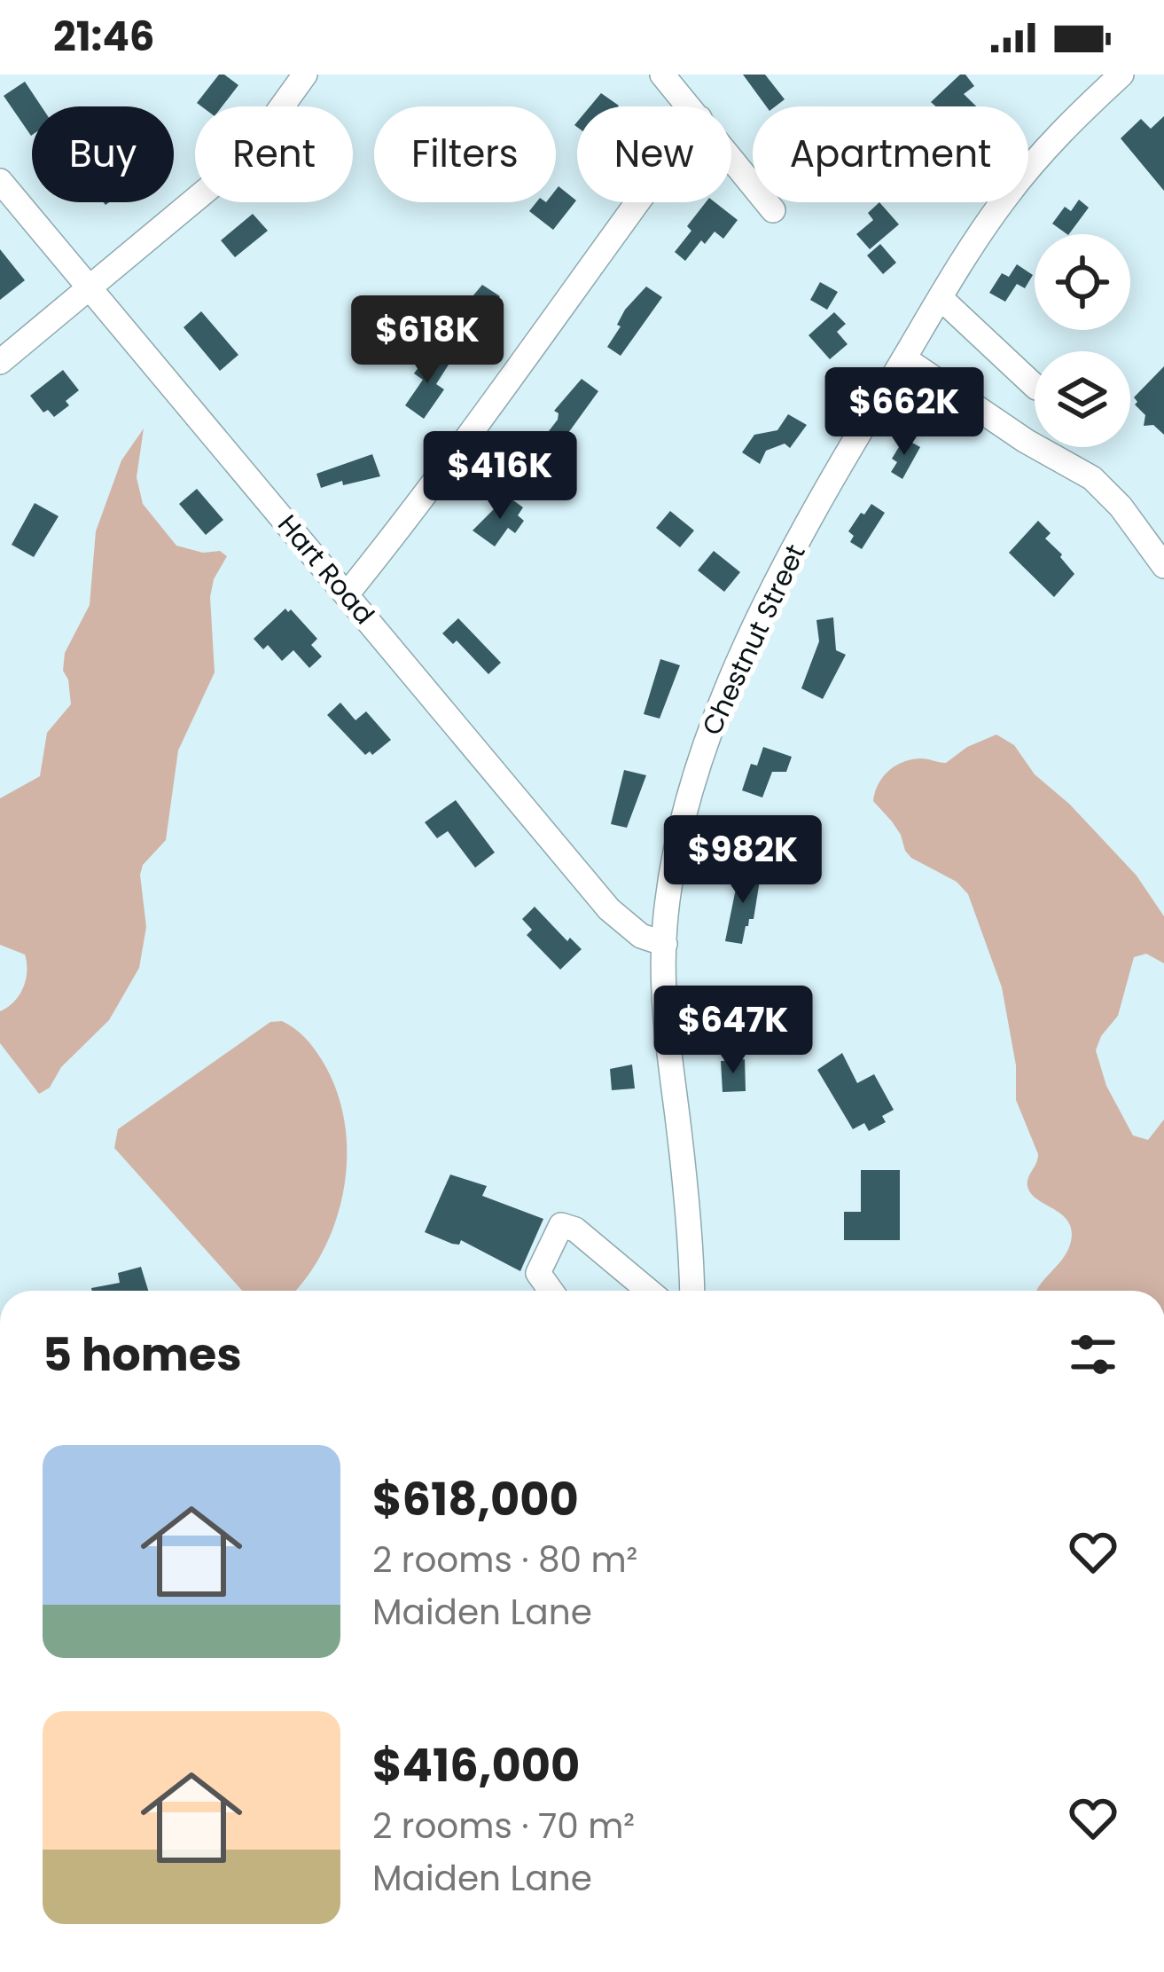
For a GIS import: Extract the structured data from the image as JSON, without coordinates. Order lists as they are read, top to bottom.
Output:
{
  "streets": {
    "street": ["Hart Road", "Chestnut Street"]
  },
  "crossings": [
    ["Hart Road", "Chestnut Street"]
  ],
  "page": {
    "status": "21:46",
    "chip": [
      "Buy",
      "Rent",
      "Filters",
      "New",
      "Apartment"
    ],
    "price": [
      "$618K",
      "$662K",
      "$416K",
      "$982K",
      "$647K"
    ],
    "heading": "5 homes",
    "list": [
      {
        "name": "$618,000",
        "note": "2 rooms · 80 m² · Maiden Lane"
      },
      {
        "name": "$416,000",
        "note": "2 rooms · 70 m² · Maiden Lane"
      }
    ]
  }
}
